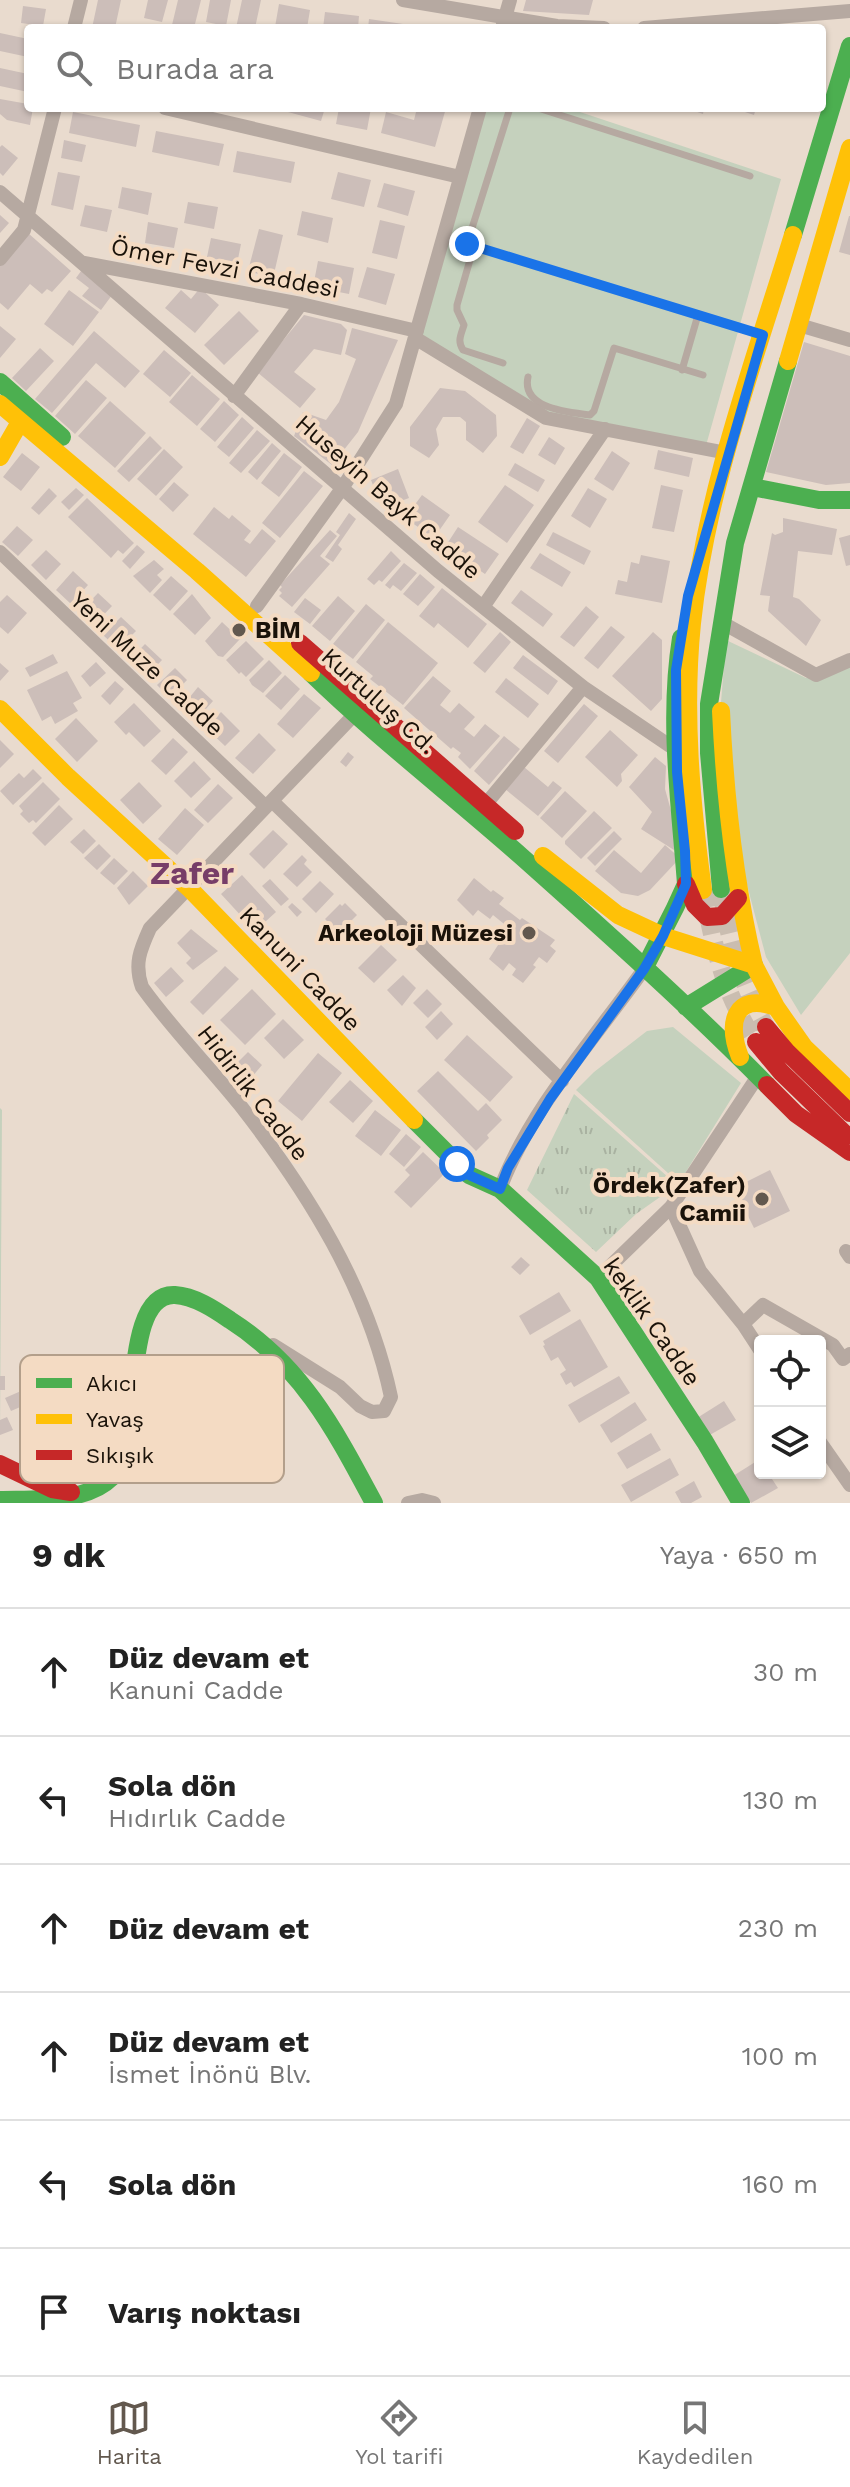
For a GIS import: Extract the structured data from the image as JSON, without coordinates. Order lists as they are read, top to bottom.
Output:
{
  "streets": {
    "main road": ["Kurtuluş Cd.", "Kanuni Cadde", "keklik Cadde"],
    "street": [
      "Ömer Fevzi Caddesi",
      "Huseyin Bayk Cadde",
      "Yeni Muze Cadde",
      "Hidirlik Cadde"
    ]
  },
  "crossings": [
    ["Ömer Fevzi Caddesi", "Huseyin Bayk Cadde"],
    ["Yeni Muze Cadde", "Hidirlik Cadde"],
    ["Kurtuluş Cd.", "Hidirlik Cadde"],
    ["Kanuni Cadde", "Hidirlik Cadde"],
    ["Kanuni Cadde", "keklik Cadde"]
  ],
  "districts": ["Zafer"],
  "places": ["BİM", "Arkeoloji Müzesi", "Ördek(Zafer) Camii"],
  "legend": ["Akıcı", "Yavaş", "Sıkışık"],
  "page": {
    "search": "Burada ara",
    "heading": ["9 dk", "Yaya · 650 m"],
    "list": [
      ["Düz devam et", "Kanuni Cadde", "30 m"],
      ["Sola dön", "Hıdırlık Cadde", "130 m"],
      ["Düz devam et", "230 m"],
      ["Düz devam et", "İsmet İnönü Blv.", "100 m"],
      ["Sola dön", "160 m"],
      "Varış noktası"
    ],
    "nav": ["Harita", "Yol tarifi", "Kaydedilen"]
  }
}
